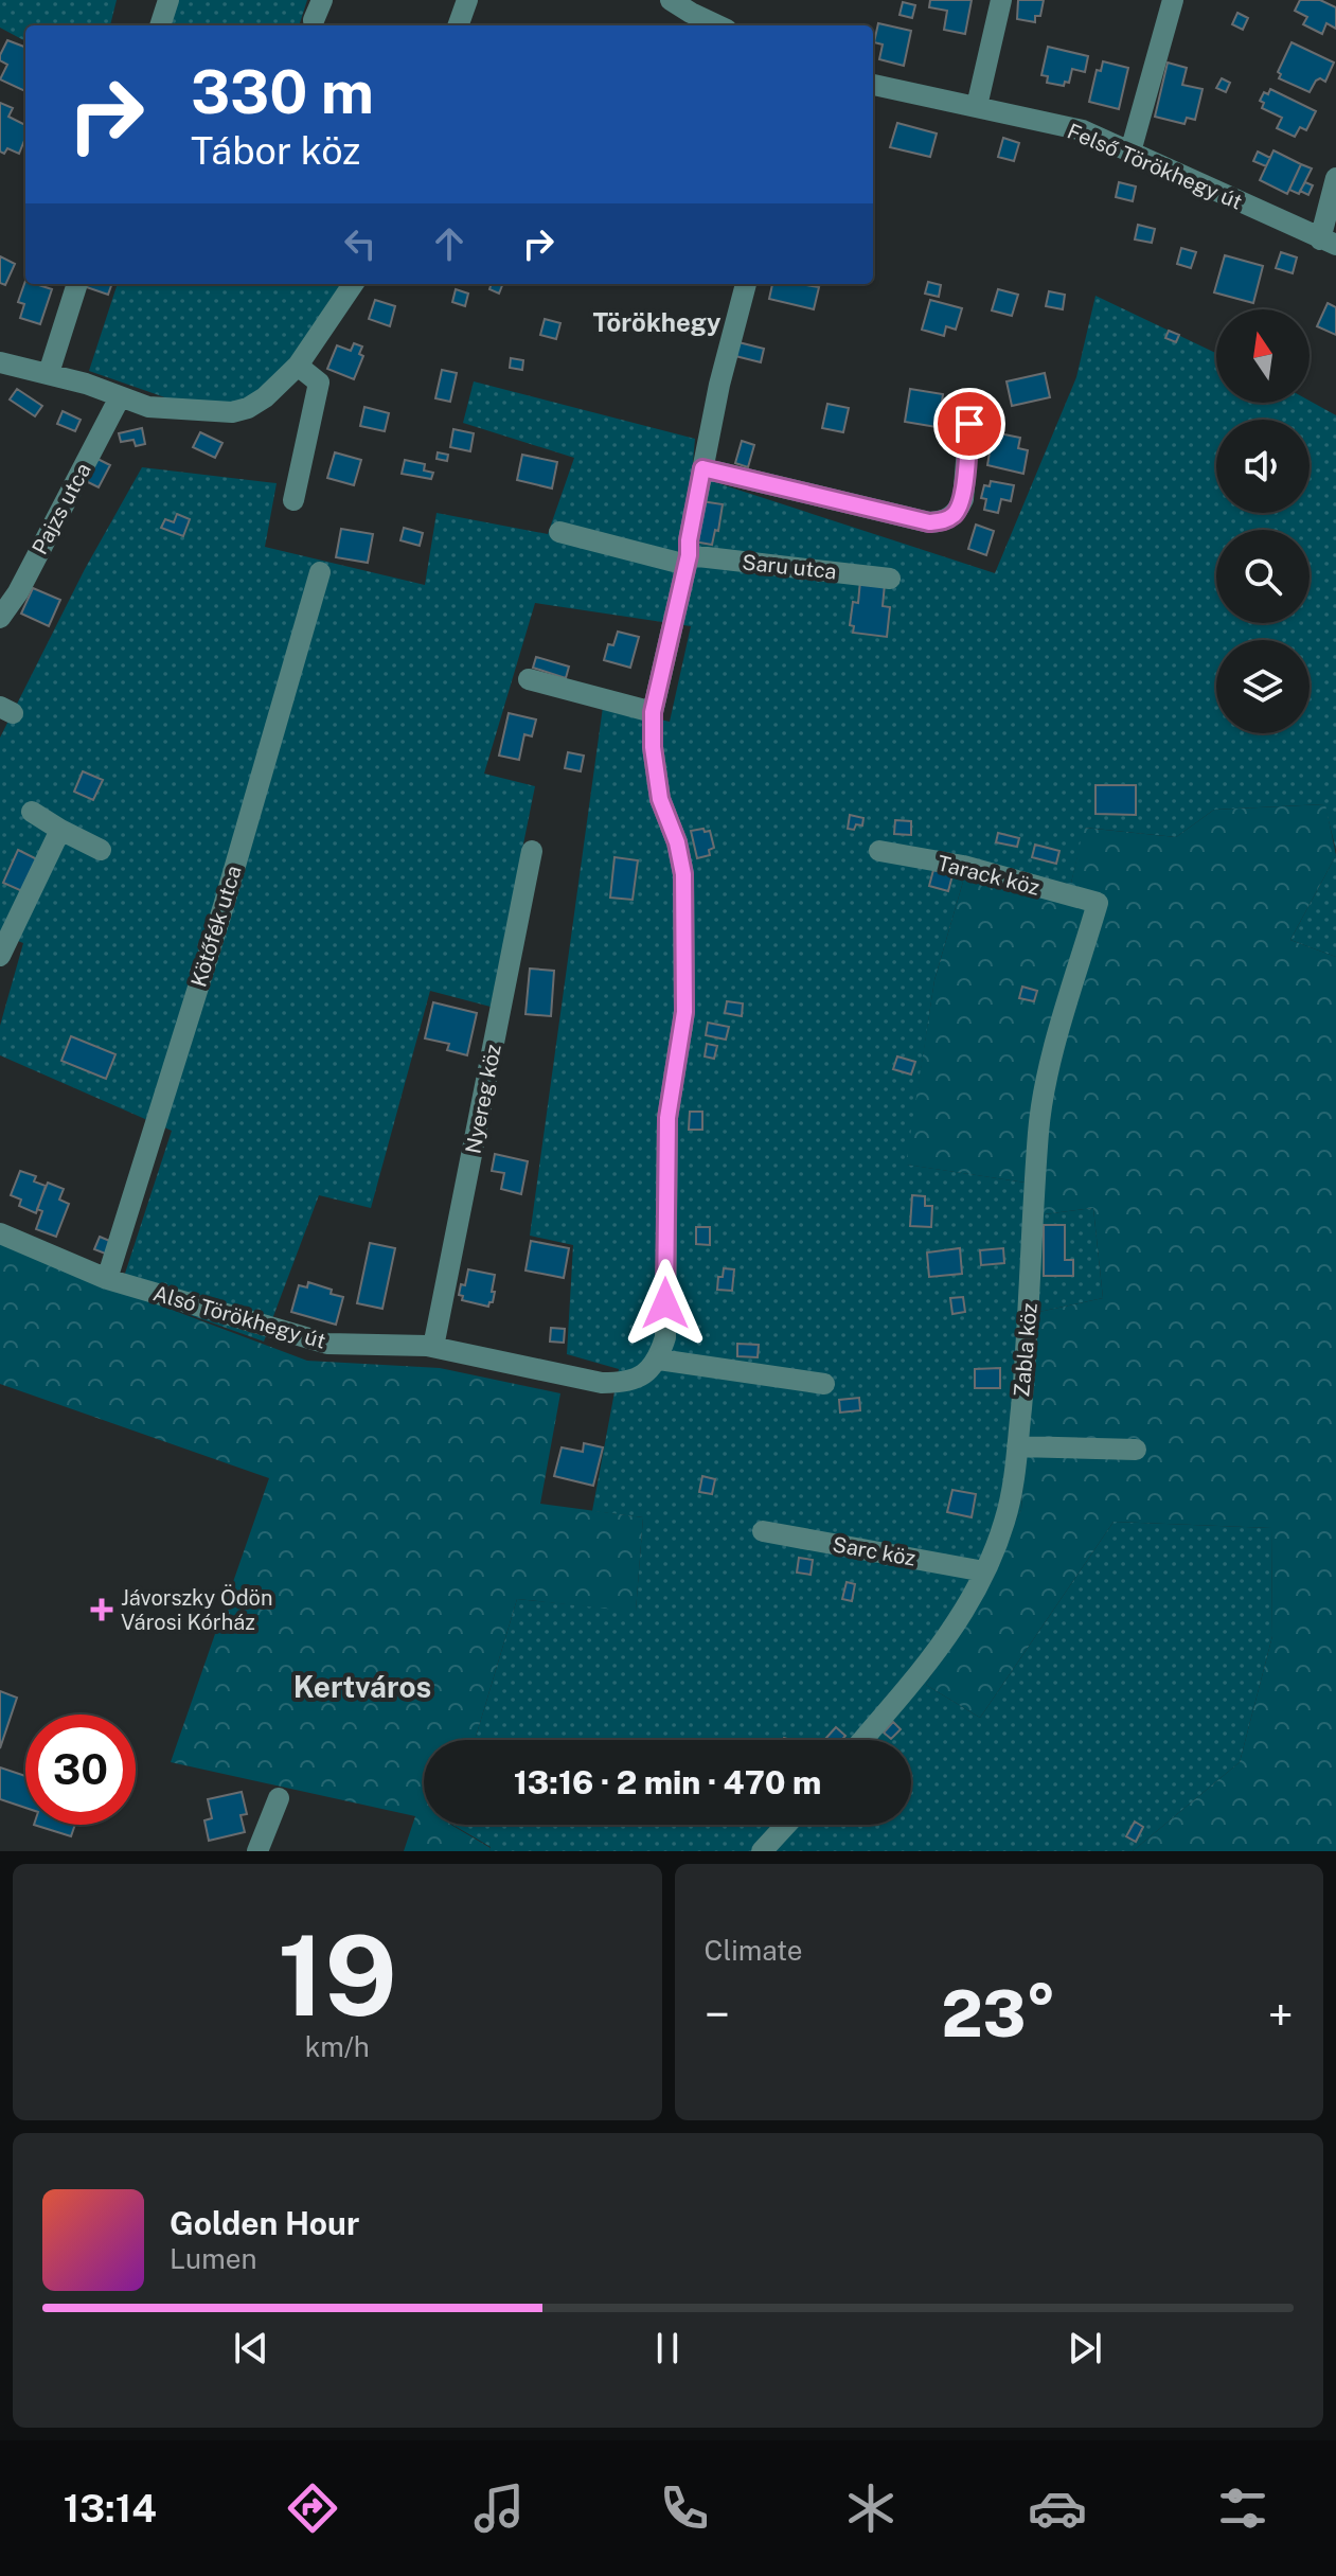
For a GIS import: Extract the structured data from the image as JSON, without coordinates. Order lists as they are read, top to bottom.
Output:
{
  "streets": {
    "street": [
      "Felső Törökhegy út",
      "Pajzs utca",
      "Saru utca",
      "Tarack köz",
      "Kötőfék utca",
      "Nyereg köz",
      "Alsó Törökhegy út",
      "Zabla köz",
      "Sarc köz"
    ]
  },
  "crossings": [
    ["Tarack köz", "Zabla köz"],
    ["Kötőfék utca", "Alsó Törökhegy út"],
    ["Nyereg köz", "Alsó Törökhegy út"],
    ["Zabla köz", "Sarc köz"]
  ],
  "districts": ["Törökhegy", "Kertváros"],
  "places": {
    "health": ["Jávorszky Ödön Városi Kórház"]
  },
  "north": "top",
  "page": {
    "turn": ["330 m", "Tábor köz"],
    "limit": "30",
    "trip": "13:16 · 2 min · 470 m",
    "tile": [
      ["19", "km/h"],
      "Climate"
    ],
    "heat": ["−", "23°", "+"],
    "song": ["Golden Hour", "Lumen"],
    "tabs": "13:14"
  }
}
